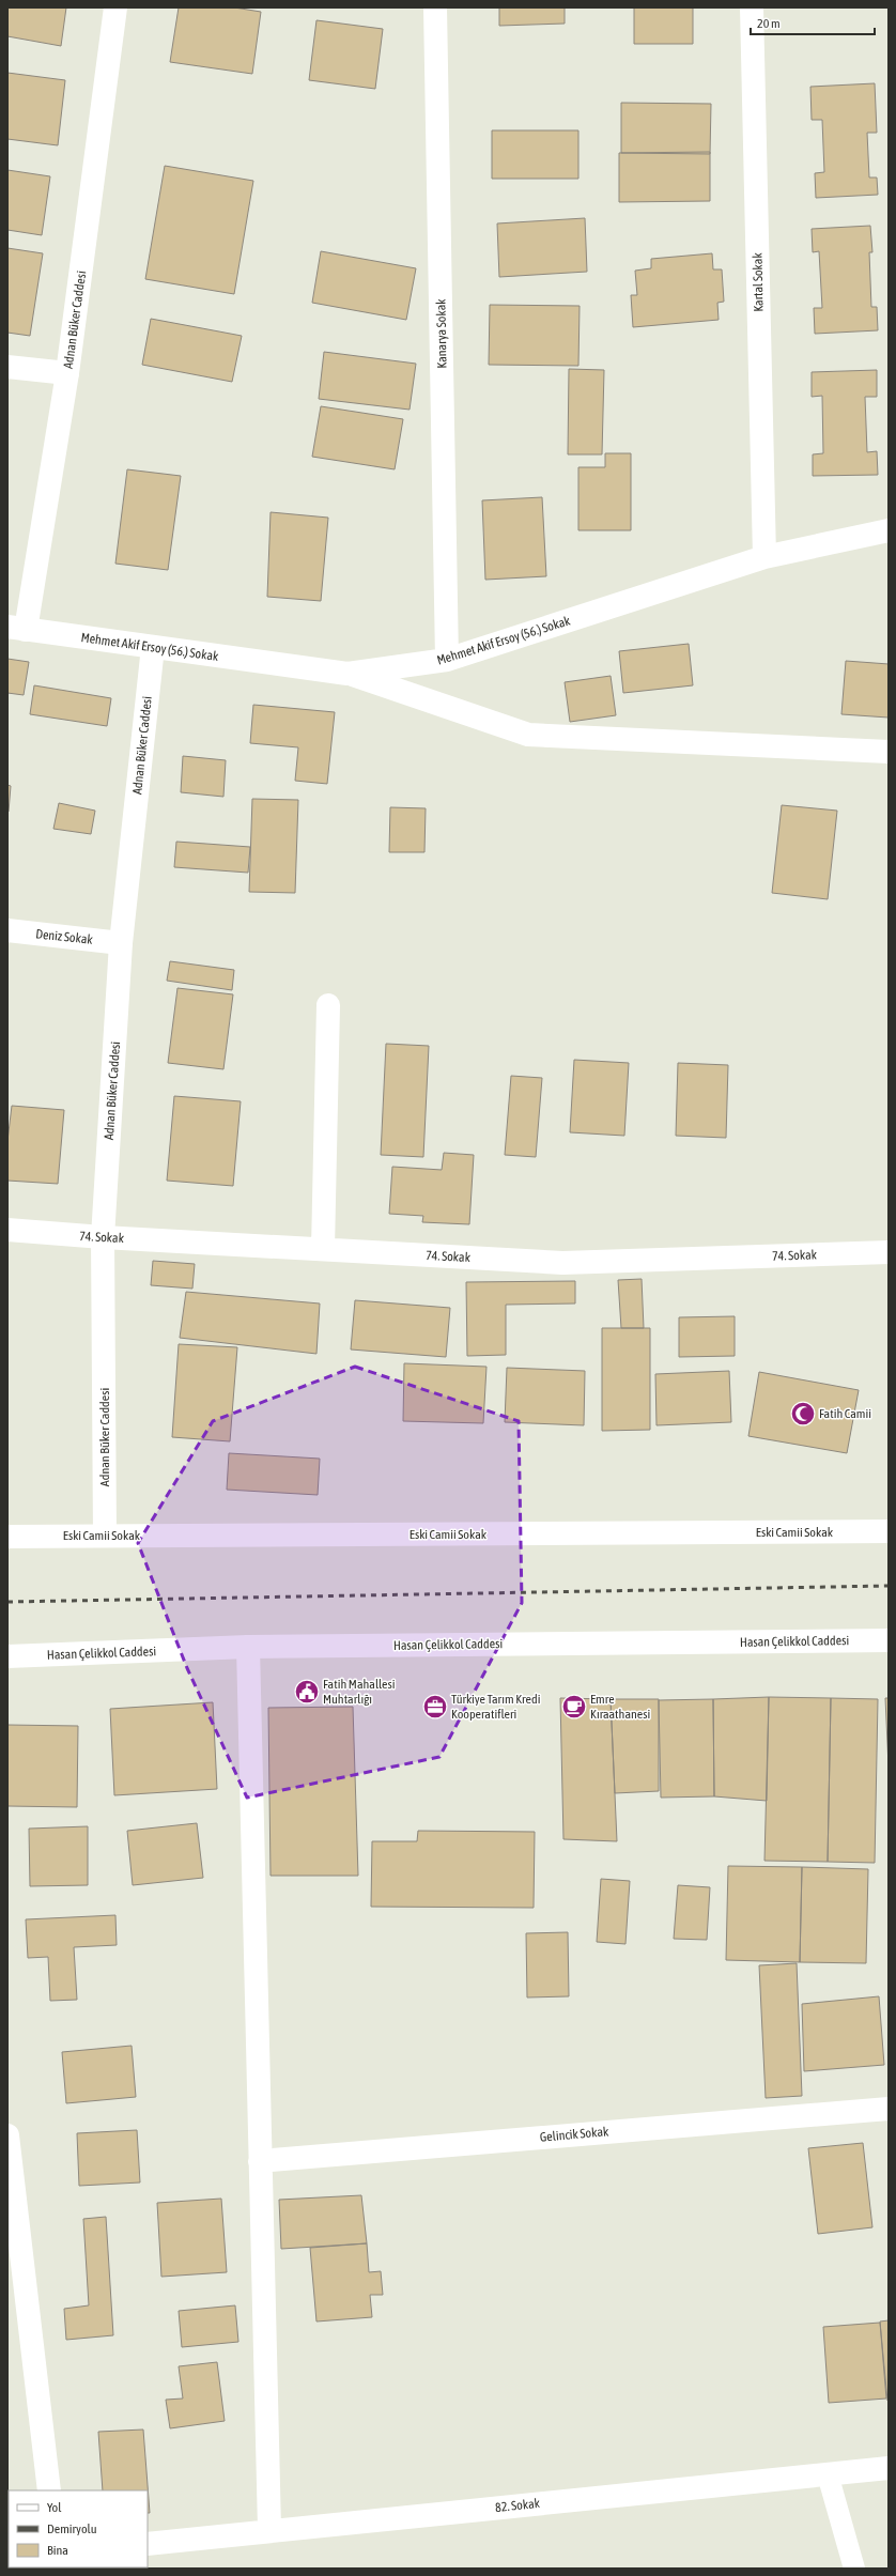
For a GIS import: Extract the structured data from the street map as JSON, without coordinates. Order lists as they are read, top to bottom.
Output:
{
  "streets": {
    "street": [
      "Kartal Sokak",
      "Adnan Büker Caddesi",
      "Kanarya Sokak",
      "Mehmet Akif Ersoy (56.) Sokak",
      "Deniz Sokak",
      "74. Sokak",
      "Eski Camii Sokak",
      "Hasan Çelikkol Caddesi",
      "Gelincik Sokak",
      "82. Sokak"
    ]
  },
  "crossings": [
    ["Kartal Sokak", "Mehmet Akif Ersoy (56.) Sokak"],
    ["Adnan Büker Caddesi", "Mehmet Akif Ersoy (56.) Sokak"],
    ["Adnan Büker Caddesi", "Deniz Sokak"],
    ["Adnan Büker Caddesi", "74. Sokak"],
    ["Adnan Büker Caddesi", "Eski Camii Sokak"],
    ["Kanarya Sokak", "Mehmet Akif Ersoy (56.) Sokak"]
  ],
  "places": {
    "mosque": ["Fatih Camii"],
    "public building": ["Fatih Mahallesi Muhtarlığı"],
    "office": ["Türkiye Tarım Kredi Kooperatifleri"],
    "cafe": ["Emre Kıraathanesi"]
  },
  "legend": ["Yol", "Demiryolu", "Bina"],
  "scale_bar": "20 m"
}
